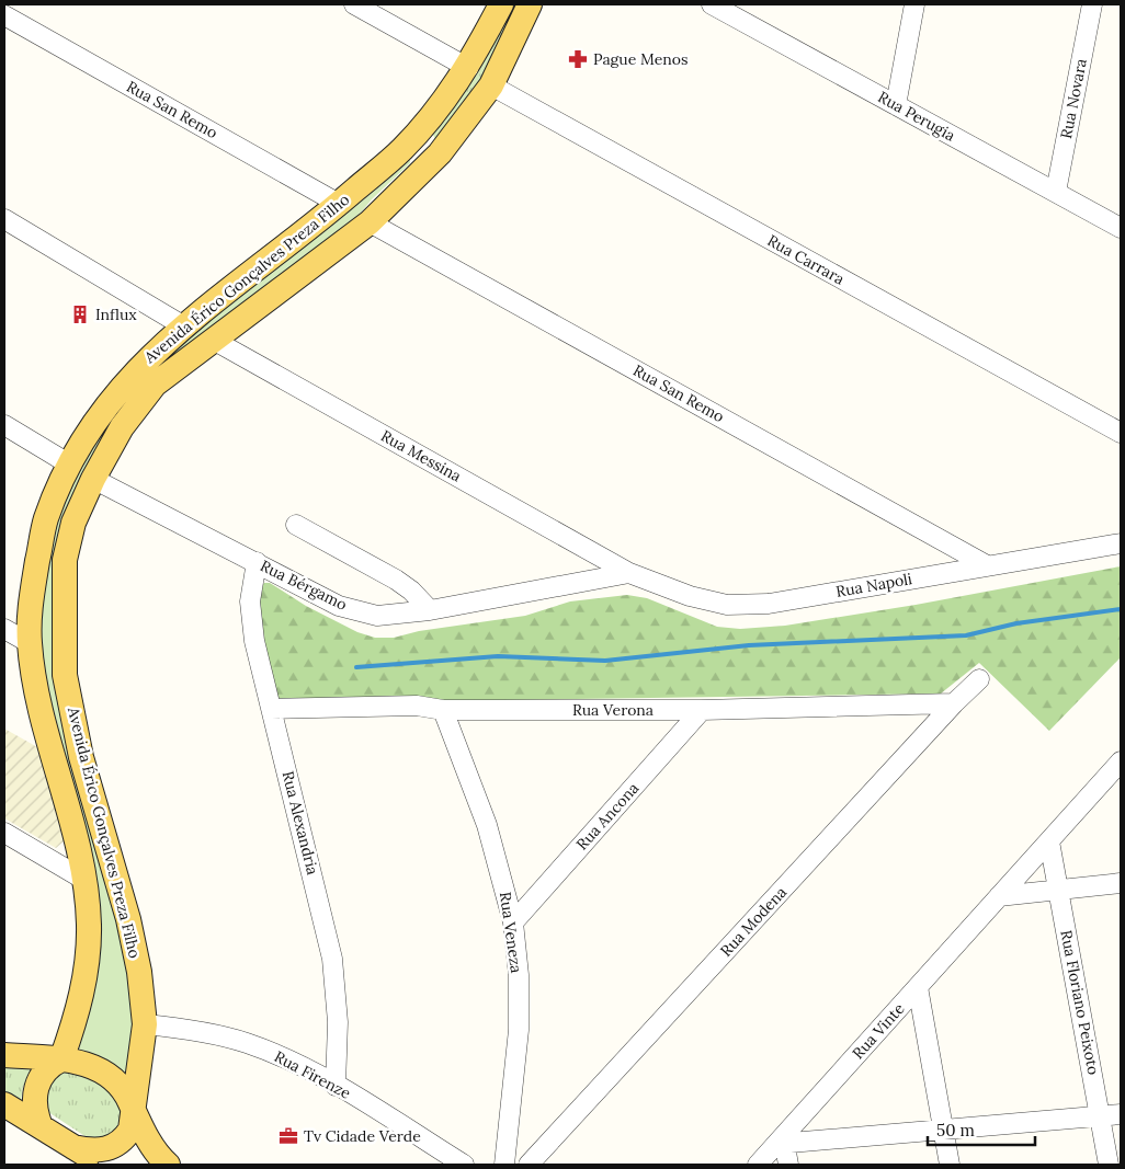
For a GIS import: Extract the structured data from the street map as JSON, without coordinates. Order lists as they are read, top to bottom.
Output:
{
  "streets": {
    "main road": ["Avenida Érico Gonçalves Preza Filho"],
    "street": [
      "Rua Novara",
      "Rua San Remo",
      "Rua Perugia",
      "Rua Carrara",
      "Rua Messina",
      "Rua Bérgamo",
      "Rua Napoli",
      "Rua Verona",
      "Rua Ancona",
      "Rua Alexandria",
      "Rua Modena",
      "Rua Veneza",
      "Rua Floriano Peixoto",
      "Rua Vinte",
      "Rua Firenze"
    ]
  },
  "crossings": [
    ["Rua Novara", "Rua Perugia"],
    ["Rua San Remo", "Avenida Érico Gonçalves Preza Filho"],
    ["Rua San Remo", "Rua Napoli"],
    ["Rua Carrara", "Avenida Érico Gonçalves Preza Filho"],
    ["Avenida Érico Gonçalves Preza Filho", "Rua Messina"],
    ["Avenida Érico Gonçalves Preza Filho", "Rua Bérgamo"],
    ["Avenida Érico Gonçalves Preza Filho", "Rua Firenze"],
    ["Rua Messina", "Rua Bérgamo"],
    ["Rua Messina", "Rua Napoli"],
    ["Rua Bérgamo", "Rua Napoli"],
    ["Rua Bérgamo", "Rua Alexandria"],
    ["Rua Verona", "Rua Ancona"],
    ["Rua Verona", "Rua Alexandria"],
    ["Rua Verona", "Rua Modena"],
    ["Rua Verona", "Rua Veneza"],
    ["Rua Ancona", "Rua Veneza"],
    ["Rua Alexandria", "Rua Firenze"],
    ["Rua Floriano Peixoto", "Rua Vinte"]
  ],
  "places": {
    "pharmacy": ["Pague Menos"],
    "building": ["Influx"],
    "office": ["Tv Cidade Verde"]
  },
  "scale_bar": "50 m"
}
